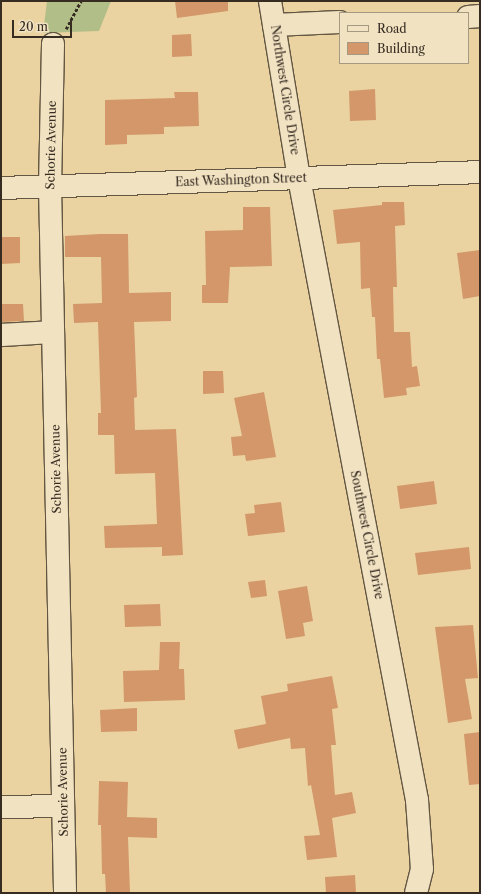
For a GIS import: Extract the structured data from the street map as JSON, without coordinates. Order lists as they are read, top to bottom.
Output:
{
  "streets": {
    "street": [
      "Northwest Circle Drive",
      "Schorie Avenue",
      "East Washington Street",
      "Southwest Circle Drive"
    ]
  },
  "crossings": [
    ["Northwest Circle Drive", "East Washington Street"],
    ["Northwest Circle Drive", "Southwest Circle Drive"],
    ["Schorie Avenue", "East Washington Street"],
    ["East Washington Street", "Southwest Circle Drive"]
  ],
  "legend": ["Road", "Building"],
  "scale_bar": "20 m"
}
